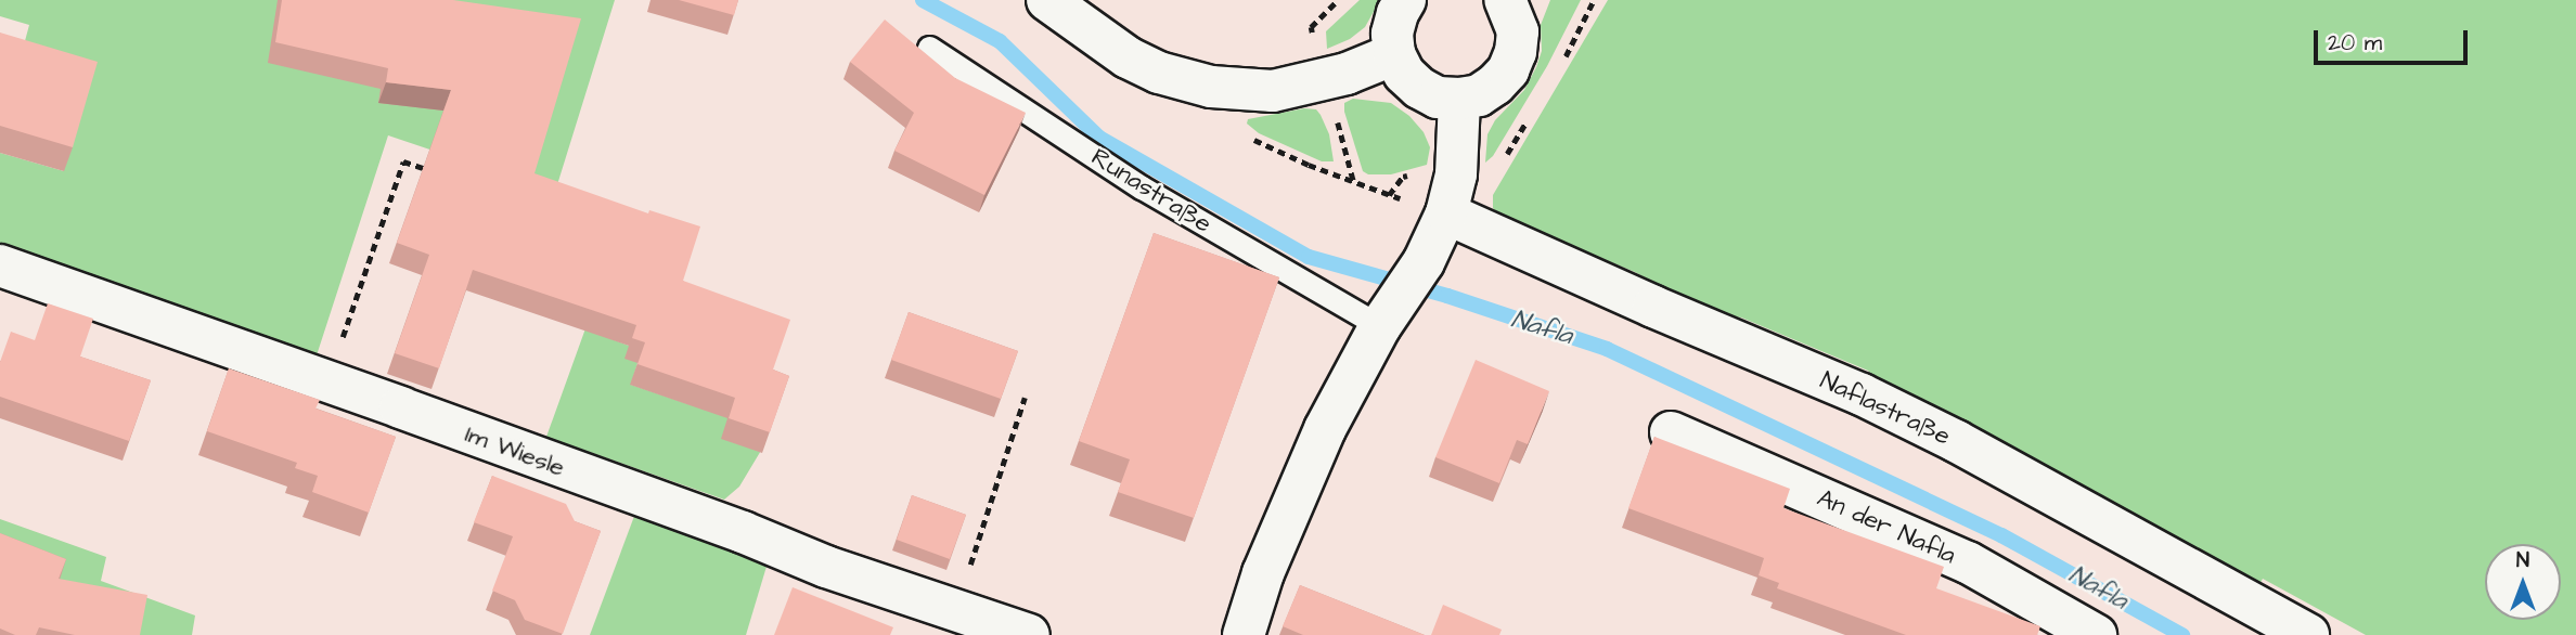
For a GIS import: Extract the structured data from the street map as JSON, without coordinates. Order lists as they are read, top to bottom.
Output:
{
  "streets": {
    "street": ["Naflastraße", "Im Wiesle", "An der Nafla"],
    "lane": ["Runastraße"]
  },
  "water": ["Nafla"],
  "scale_bar": "20 m",
  "north": "top"
}
